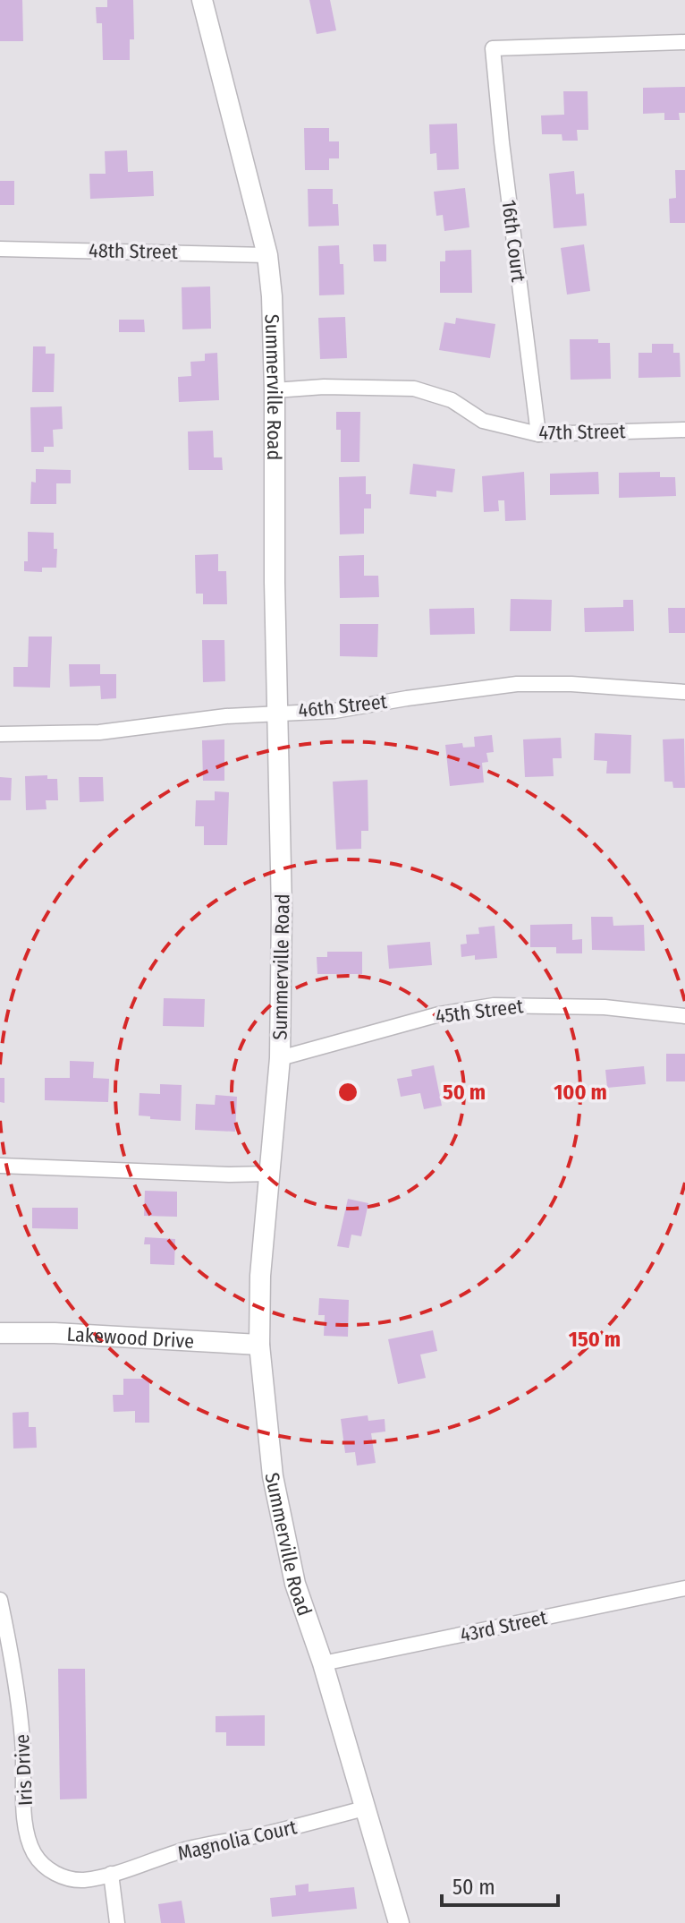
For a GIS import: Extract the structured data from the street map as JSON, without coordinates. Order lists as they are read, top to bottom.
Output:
{
  "streets": {
    "main road": ["Summerville Road", "Lakewood Drive"],
    "street": [
      "16th Court",
      "48th Street",
      "47th Street",
      "46th Street",
      "45th Street",
      "43rd Street",
      "Iris Drive",
      "Magnolia Court"
    ]
  },
  "crossings": [
    ["16th Court", "47th Street"],
    ["48th Street", "Summerville Road"],
    ["Summerville Road", "47th Street"],
    ["Summerville Road", "46th Street"],
    ["Summerville Road", "45th Street"],
    ["Summerville Road", "Lakewood Drive"],
    ["Summerville Road", "43rd Street"],
    ["Summerville Road", "Magnolia Court"],
    ["Iris Drive", "Magnolia Court"]
  ],
  "scale_bar": "50 m",
  "rings": ["50 m", "100 m", "150 m"]
}
